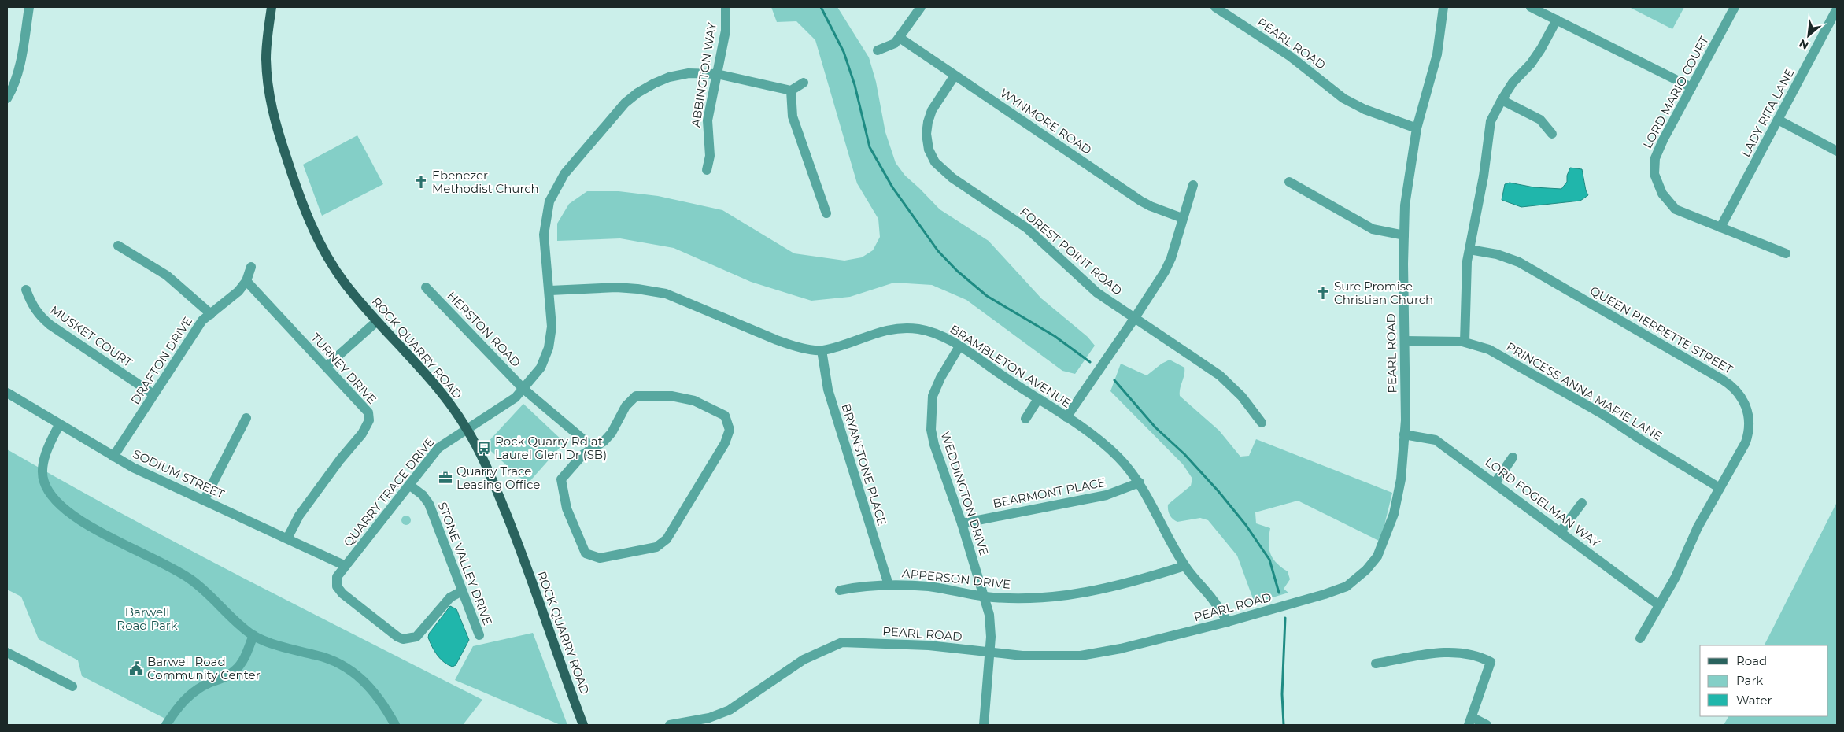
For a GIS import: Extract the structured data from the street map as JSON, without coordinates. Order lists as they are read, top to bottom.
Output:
{
  "streets": {
    "main road": ["ROCK QUARRY ROAD"],
    "street": [
      "PEARL ROAD",
      "ABBINGTON WAY",
      "LORD MARIO COURT",
      "LADY RITA LANE",
      "WYNMORE ROAD",
      "FOREST POINT ROAD",
      "HERSTON ROAD",
      "QUEEN PIERRETTE STREET",
      "MUSKET COURT",
      "DRAFTON DRIVE",
      "BRAMBLETON AVENUE",
      "TURNEY DRIVE",
      "PRINCESS ANNA MARIE LANE",
      "BRYANSTONE PLACE",
      "SODIUM STREET",
      "QUARRY TRACE DRIVE",
      "BEARMONT PLACE",
      "WEDDINGTON DRIVE",
      "LORD FOGELMAN WAY",
      "STONE VALLEY DRIVE",
      "APPERSON DRIVE"
    ]
  },
  "crossings": [
    ["PEARL ROAD", "BRAMBLETON AVENUE"],
    ["PEARL ROAD", "PRINCESS ANNA MARIE LANE"],
    ["PEARL ROAD", "WEDDINGTON DRIVE"],
    ["PEARL ROAD", "LORD FOGELMAN WAY"],
    ["ABBINGTON WAY", "QUARRY TRACE DRIVE"],
    ["LORD MARIO COURT", "LADY RITA LANE"],
    ["WYNMORE ROAD", "FOREST POINT ROAD"],
    ["HERSTON ROAD", "QUARRY TRACE DRIVE"],
    ["QUEEN PIERRETTE STREET", "PRINCESS ANNA MARIE LANE"],
    ["QUEEN PIERRETTE STREET", "LORD FOGELMAN WAY"],
    ["MUSKET COURT", "DRAFTON DRIVE"],
    ["ROCK QUARRY ROAD", "QUARRY TRACE DRIVE"],
    ["DRAFTON DRIVE", "TURNEY DRIVE"],
    ["DRAFTON DRIVE", "SODIUM STREET"],
    ["BRAMBLETON AVENUE", "BRYANSTONE PLACE"],
    ["BRAMBLETON AVENUE", "QUARRY TRACE DRIVE"],
    ["BRAMBLETON AVENUE", "BEARMONT PLACE"],
    ["BRAMBLETON AVENUE", "WEDDINGTON DRIVE"],
    ["BRAMBLETON AVENUE", "APPERSON DRIVE"],
    ["TURNEY DRIVE", "SODIUM STREET"],
    ["BRYANSTONE PLACE", "APPERSON DRIVE"],
    ["SODIUM STREET", "QUARRY TRACE DRIVE"],
    ["QUARRY TRACE DRIVE", "STONE VALLEY DRIVE"],
    ["BEARMONT PLACE", "WEDDINGTON DRIVE"],
    ["WEDDINGTON DRIVE", "APPERSON DRIVE"]
  ],
  "parks": ["Barwell Road Park"],
  "places": {
    "church": ["Ebenezer Methodist Church", "Sure Promise Christian Church"],
    "bus stop": ["Rock Quarry Rd at Laurel Glen Dr (SB)"],
    "office": ["Quarry Trace Leasing Office"],
    "public building": ["Barwell Road Community Center"]
  },
  "legend": ["Road", "Park", "Water"],
  "north": "bottom left"
}
